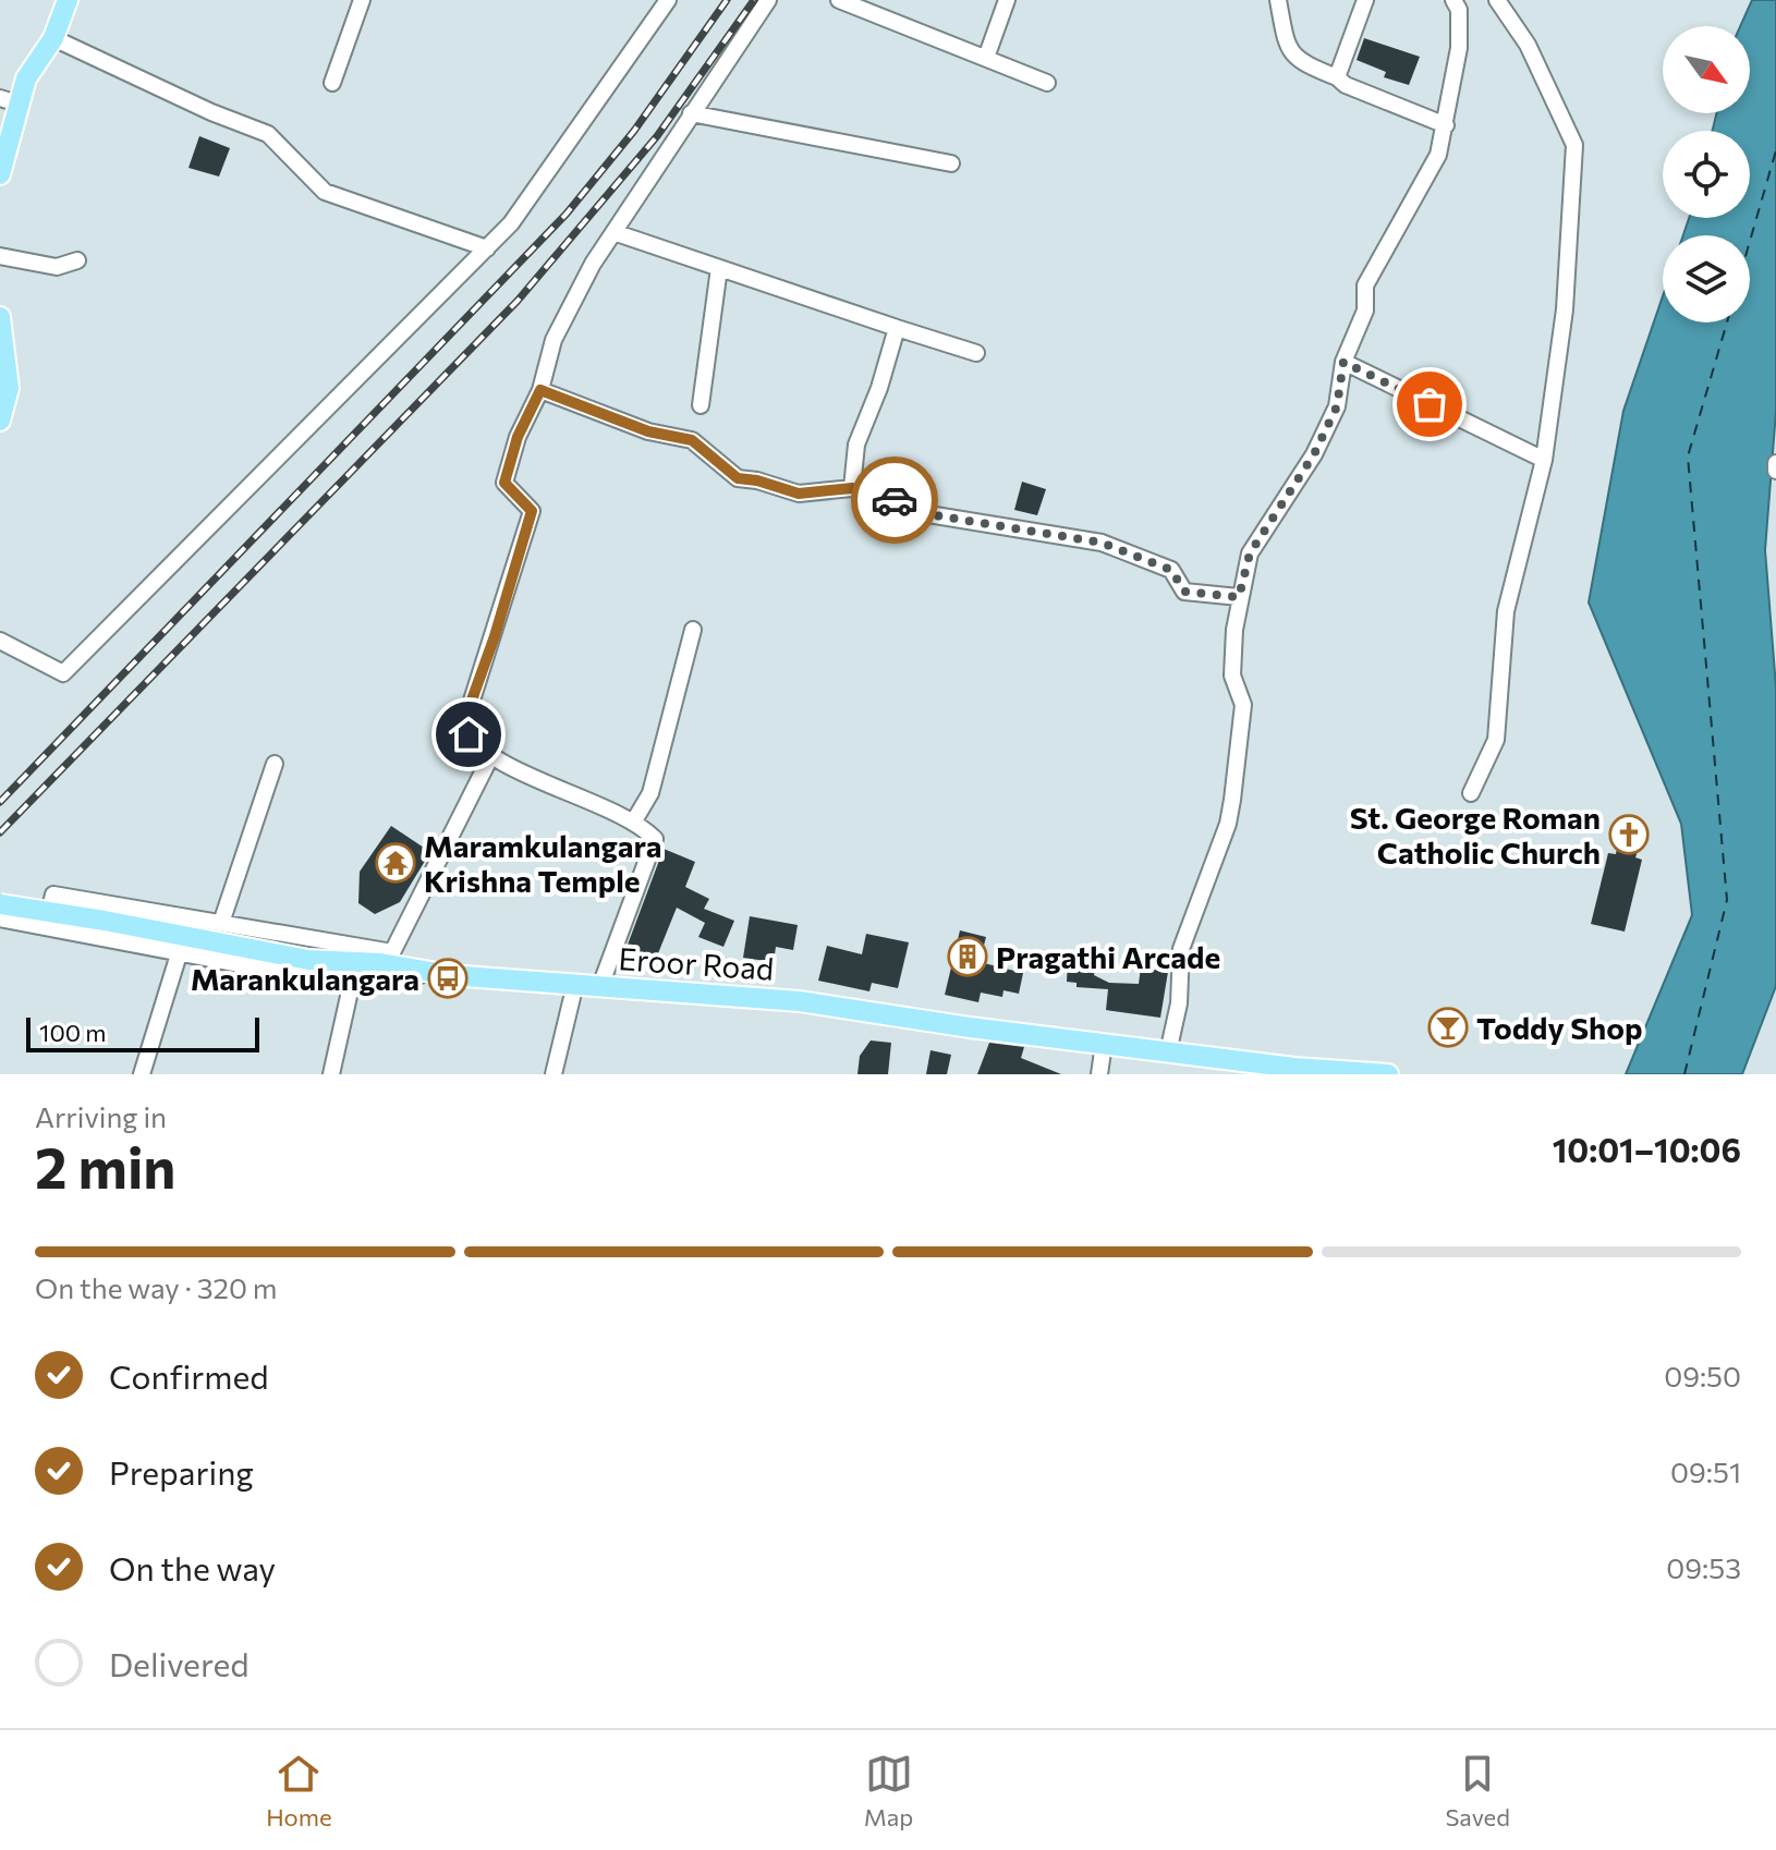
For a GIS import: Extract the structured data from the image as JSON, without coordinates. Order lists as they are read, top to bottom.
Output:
{
  "streets": {
    "main road": ["Eroor Road"]
  },
  "places": {
    "church": ["St. George Roman Catholic Church"],
    "temple": ["Maramkulangara Krishna Temple"],
    "building": ["Pragathi Arcade"],
    "bus stop": ["Marankulangara"],
    "bar": ["Toddy Shop"]
  },
  "scale_bar": "100 m",
  "north": "bottom right",
  "page": {
    "scale": "100 m",
    "heading": ["2 min", "Arriving in", "10:01–10:06"],
    "bar": "On the way · 320 m",
    "list": [
      ["Confirmed", "09:50"],
      ["Preparing", "09:51"],
      ["On the way", "09:53"],
      "Delivered"
    ],
    "tabs": ["Home", "Map", "Saved"]
  }
}
